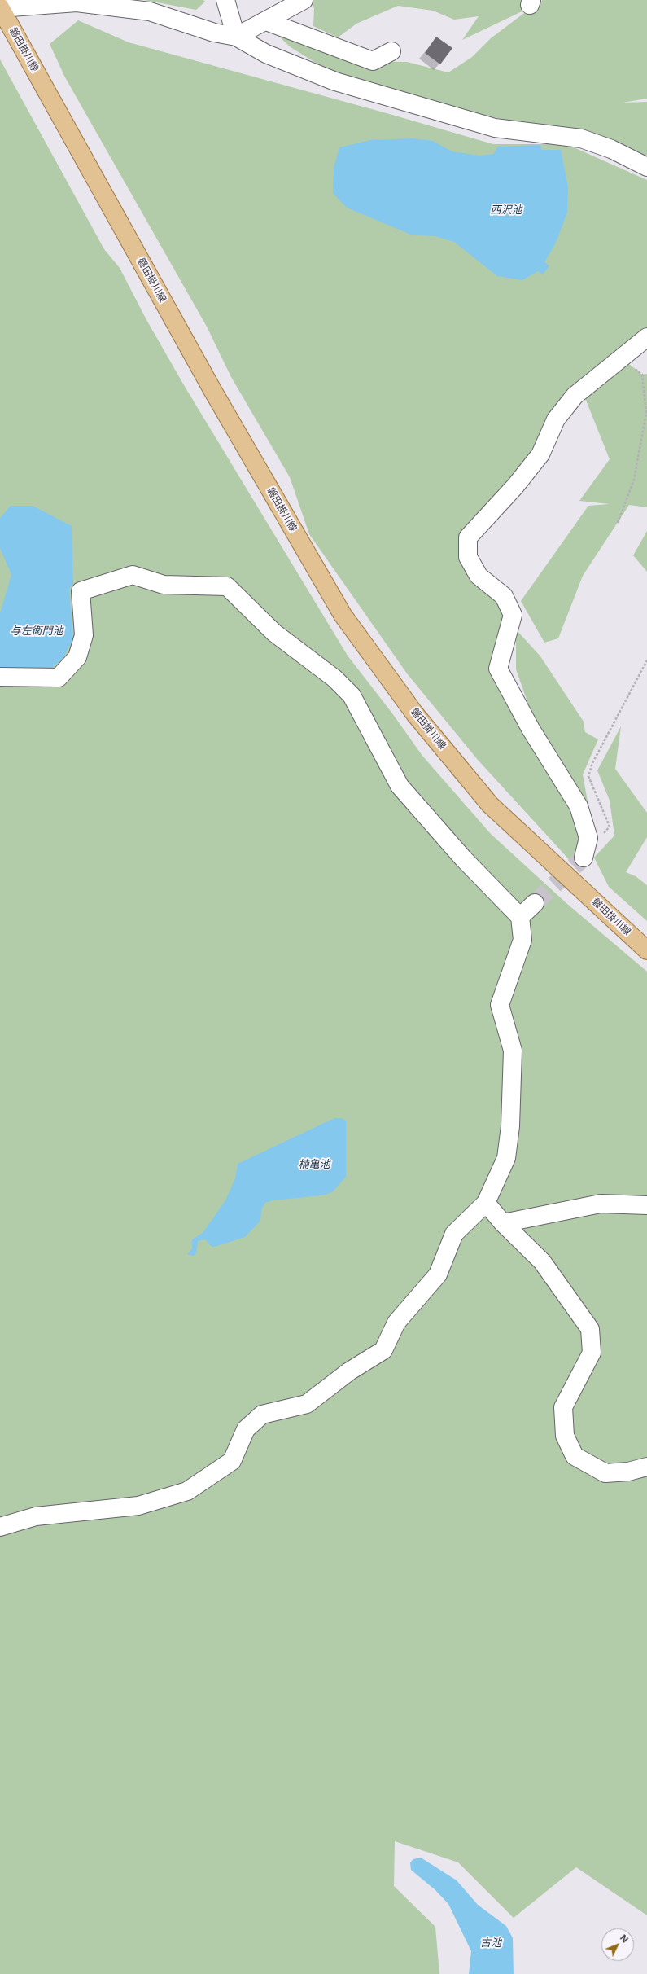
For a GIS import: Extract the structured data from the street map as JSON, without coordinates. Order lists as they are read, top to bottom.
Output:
{
  "streets": {
    "main road": ["磐田掛川線"]
  },
  "water": [
    "西沢池",
    "与左衛門池",
    "楠亀池",
    "古池"
  ],
  "north": "top right"
}
